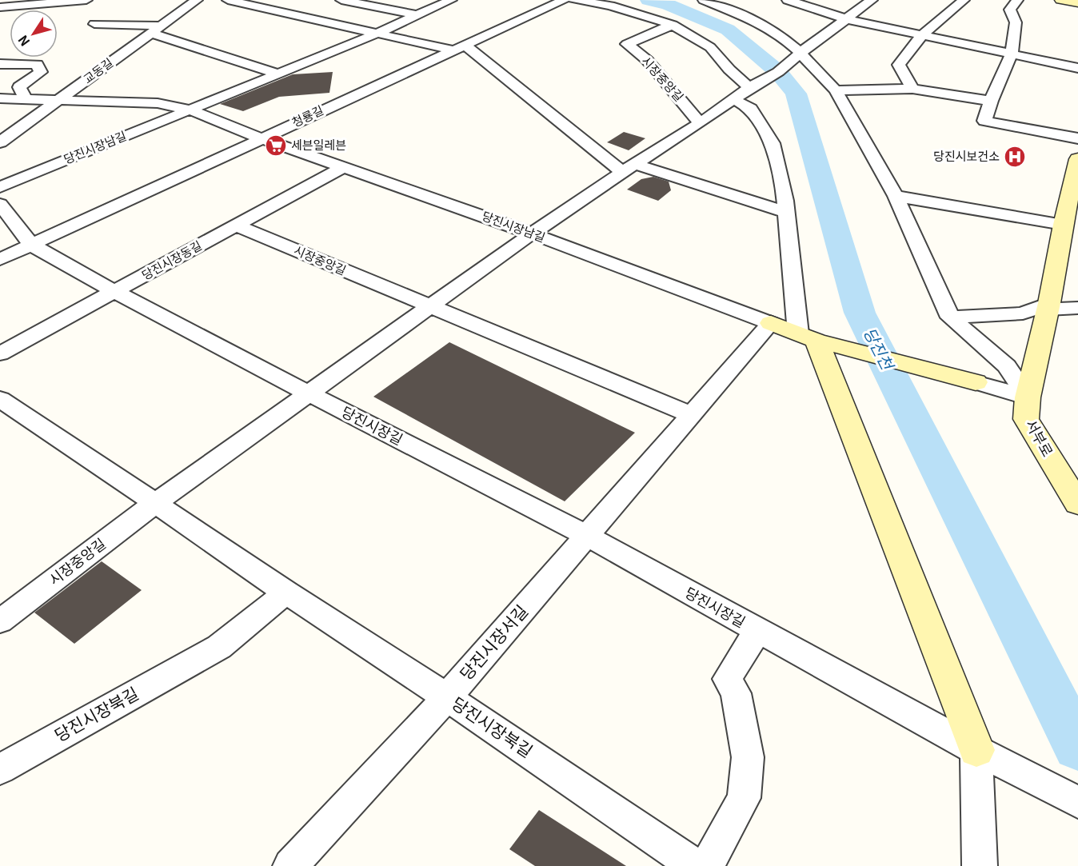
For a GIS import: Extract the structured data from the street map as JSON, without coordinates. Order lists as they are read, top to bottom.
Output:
{
  "streets": {
    "main road": ["당진시장남길", "서부로"],
    "street": [
      "교동길",
      "시장중앙길",
      "청룡길",
      "당진시장동길",
      "당진시장길",
      "당진시장서길",
      "당진시장북길"
    ]
  },
  "crossings": [
    ["교동길", "당진시장남길"],
    ["시장중앙길", "당진시장동길"],
    ["시장중앙길", "당진시장북길"],
    ["청룡길", "당진시장남길"],
    ["청룡길", "당진시장길"],
    ["당진시장남길", "당진시장동길"],
    ["당진시장남길", "당진시장서길"],
    ["당진시장동길", "당진시장길"],
    ["당진시장길", "당진시장서길"],
    ["당진시장서길", "당진시장북길"]
  ],
  "water": ["당진천"],
  "places": {
    "supermarket": ["세븐일레븐"],
    "hospital": ["당진시보건소"]
  },
  "north": "bottom left"
}
